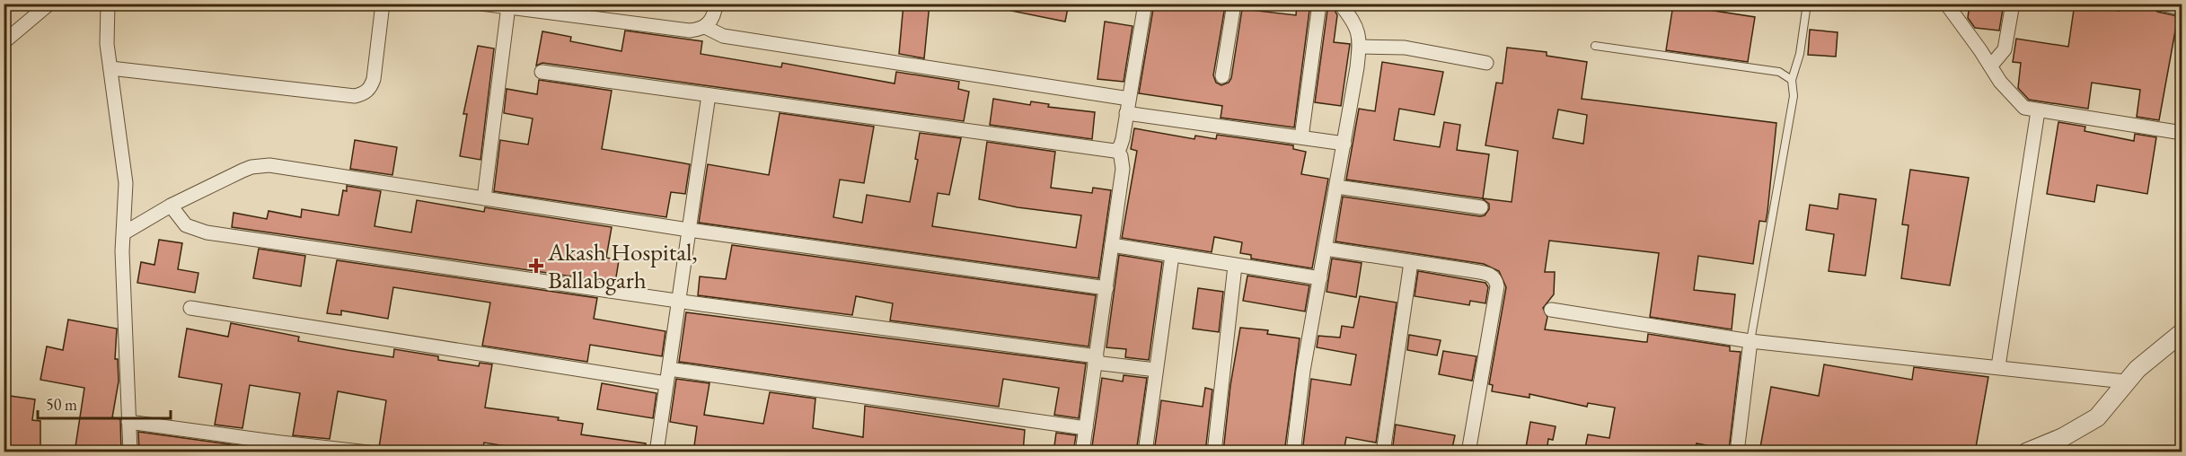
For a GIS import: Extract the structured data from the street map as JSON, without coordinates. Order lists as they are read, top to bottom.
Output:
{
  "places": {
    "health": ["Akash Hospital, Ballabgarh"]
  },
  "scale_bar": "50 m"
}
